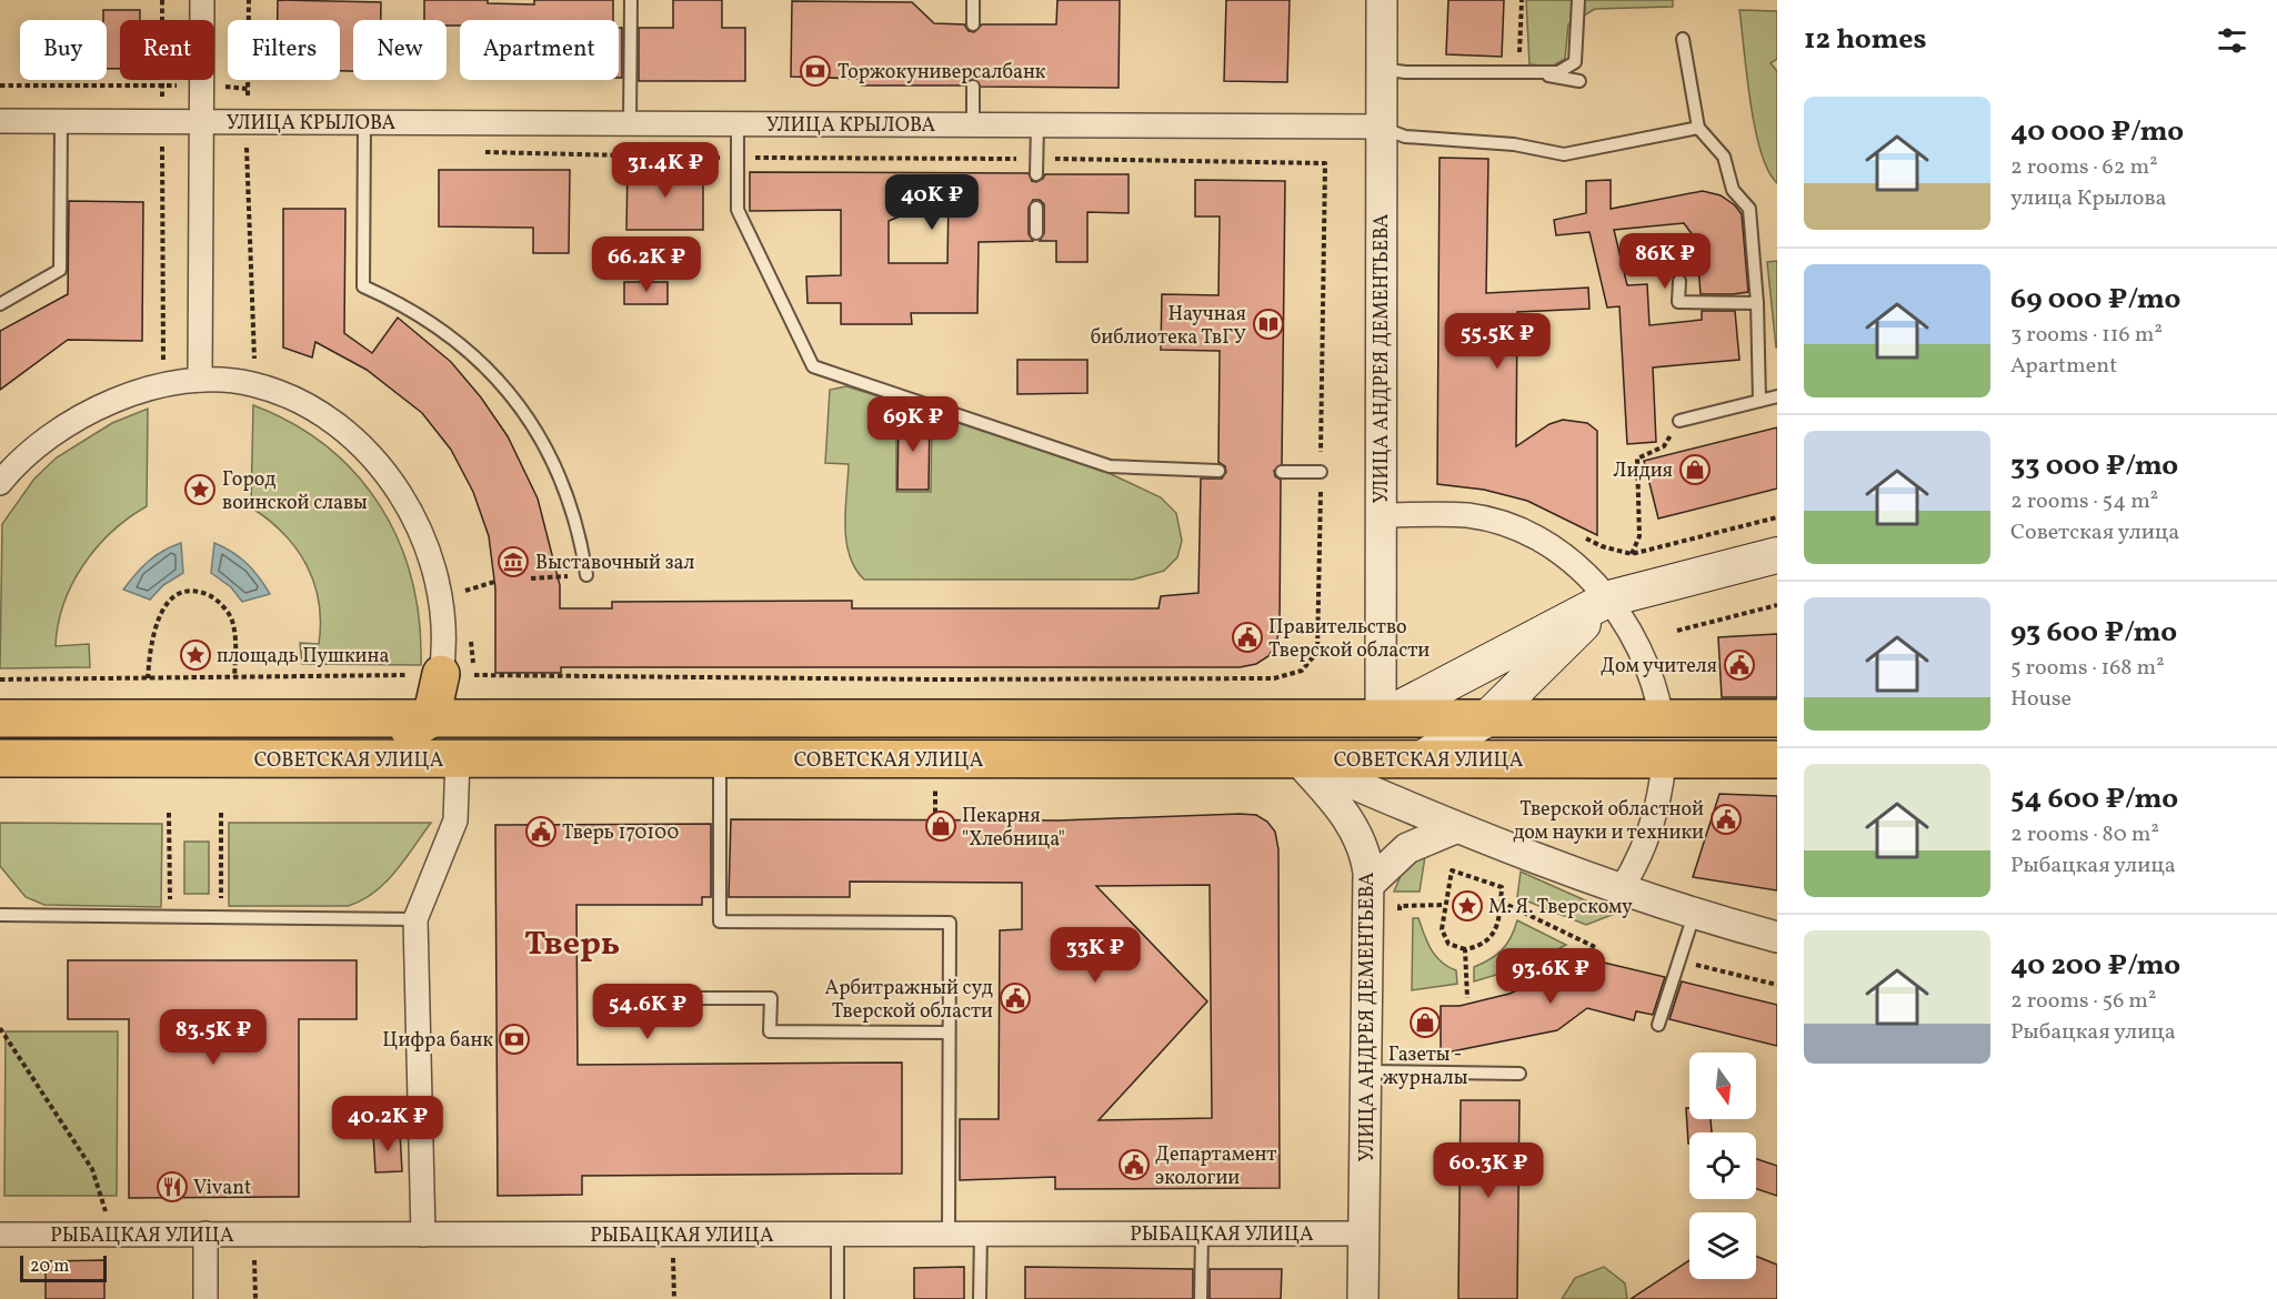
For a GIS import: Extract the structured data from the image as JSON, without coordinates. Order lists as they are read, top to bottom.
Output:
{
  "streets": {
    "main road": ["СОВЕТСКАЯ УЛИЦА"],
    "street": ["УЛИЦА КРЫЛОВА", "УЛИЦА АНДРЕЯ ДЕМЕНТЬЕВА", "РЫБАЦКАЯ УЛИЦА"]
  },
  "crossings": [
    ["УЛИЦА КРЫЛОВА", "УЛИЦА АНДРЕЯ ДЕМЕНТЬЕВА"],
    ["УЛИЦА АНДРЕЯ ДЕМЕНТЬЕВА", "СОВЕТСКАЯ УЛИЦА"],
    ["УЛИЦА АНДРЕЯ ДЕМЕНТЬЕВА", "РЫБАЦКАЯ УЛИЦА"]
  ],
  "districts": ["Тверь"],
  "places": {
    "bank": ["Торжокуниверсалбанк", "Цифра банк"],
    "library": ["Научная библиотека ТвГУ"],
    "shop": ["Лидия", "Пекарня \"Хлебница\"", "Газеты - журналы"],
    "place": ["Город воинской славы", "площадь Пушкина", "М. Я. Тверскому"],
    "museum": ["Выставочный зал"],
    "public building": [
      "Правительство Тверской области",
      "Дом учителя",
      "Тверской областной дом науки и техники",
      "Тверь 170100",
      "Арбитражный суд Тверской области",
      "Департамент экологии"
    ],
    "restaurant": ["Vivant"]
  },
  "scale_bar": "20 m",
  "north": "bottom",
  "page": {
    "heading": "12 homes",
    "chip": [
      "Buy",
      "Rent",
      "Filters",
      "New",
      "Apartment"
    ],
    "list": [
      {
        "name": "40 000 ₽/mo",
        "note": "2 rooms · 62 m² · улица Крылова"
      },
      {
        "name": "69 000 ₽/mo",
        "note": "3 rooms · 116 m² · Apartment"
      },
      {
        "name": "33 000 ₽/mo",
        "note": "2 rooms · 54 m² · Советская улица"
      },
      {
        "name": "93 600 ₽/mo",
        "note": "5 rooms · 168 m² · House"
      },
      {
        "name": "54 600 ₽/mo",
        "note": "2 rooms · 80 m² · Рыбацкая улица"
      },
      {
        "name": "40 200 ₽/mo",
        "note": "2 rooms · 56 m² · Рыбацкая улица"
      }
    ],
    "price": [
      "31.4K ₽",
      "40K ₽",
      "86K ₽",
      "66.2K ₽",
      "55.5K ₽",
      "69K ₽",
      "33K ₽",
      "93.6K ₽",
      "54.6K ₽",
      "83.5K ₽",
      "40.2K ₽",
      "60.3K ₽"
    ],
    "scale": "20 m"
  }
}
